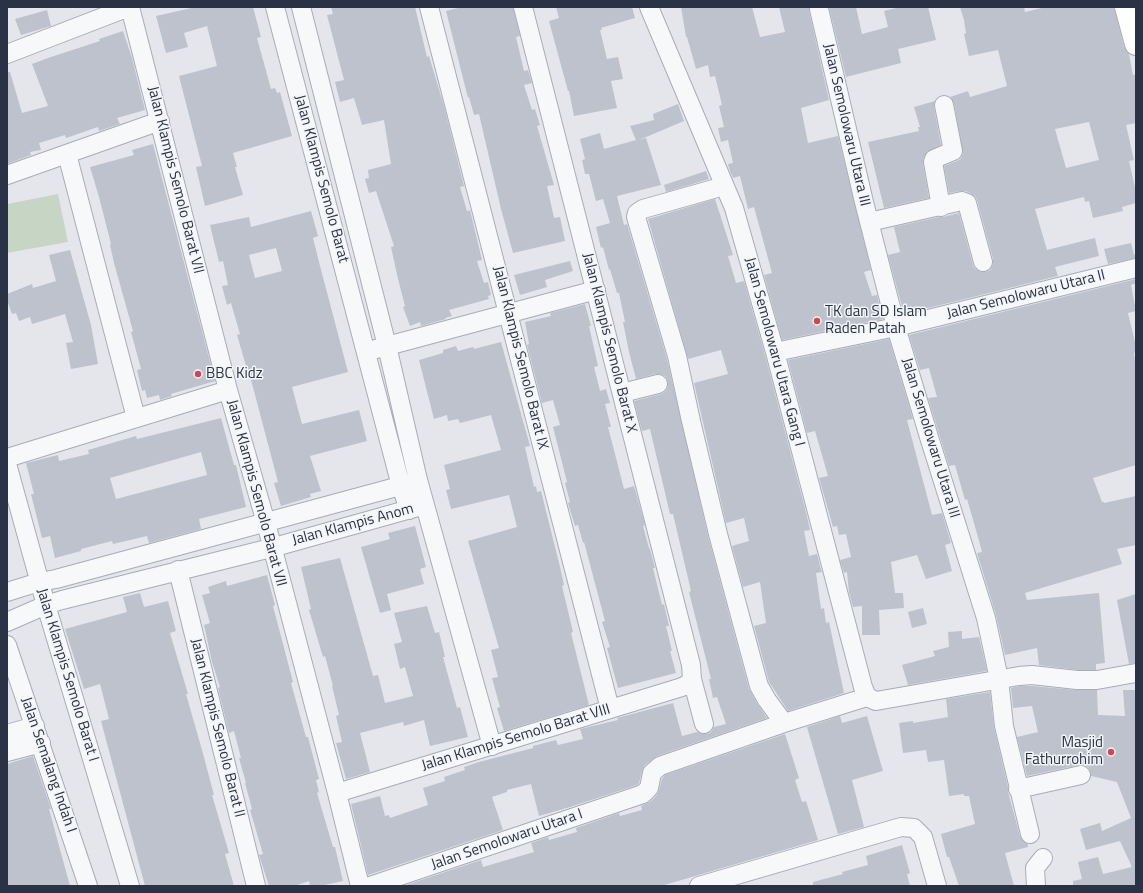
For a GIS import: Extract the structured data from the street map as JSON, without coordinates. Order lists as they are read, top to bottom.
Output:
{
  "streets": {
    "street": [
      "Jalan Semolowaru Utara III",
      "Jalan Klampis Semolo Barat",
      "Jalan Klampis Semolo Barat VII",
      "Jalan Semolowaru Utara II",
      "Jalan Klampis Semolo Barat X",
      "Jalan Semolowaru Utara Gang I",
      "Jalan Klampis Semolo Barat IX",
      "Jalan Klampis Anom",
      "Jalan Klampis Semolo Barat I",
      "Jalan Klampis Semolo Barat II",
      "Jalan Klampis Semolo Barat VIII",
      "Jalan Semalang Indah I",
      "Jalan Semolowaru Utara I"
    ]
  },
  "crossings": [
    ["Jalan Semolowaru Utara III", "Jalan Semolowaru Utara II"],
    ["Jalan Klampis Semolo Barat", "Jalan Klampis Anom"],
    ["Jalan Klampis Semolo Barat VII", "Jalan Klampis Anom"],
    ["Jalan Klampis Semolo Barat VII", "Jalan Klampis Semolo Barat VIII"],
    ["Jalan Semolowaru Utara II", "Jalan Semolowaru Utara Gang I"],
    ["Jalan Klampis Semolo Barat X", "Jalan Klampis Semolo Barat VIII"],
    ["Jalan Klampis Semolo Barat IX", "Jalan Klampis Semolo Barat VIII"],
    ["Jalan Klampis Anom", "Jalan Klampis Semolo Barat I"],
    ["Jalan Klampis Anom", "Jalan Klampis Semolo Barat II"]
  ],
  "places": ["TK dan SD Islam Raden Patah", "BBC Kidz", "Masjid Fathurrohim"]
}
